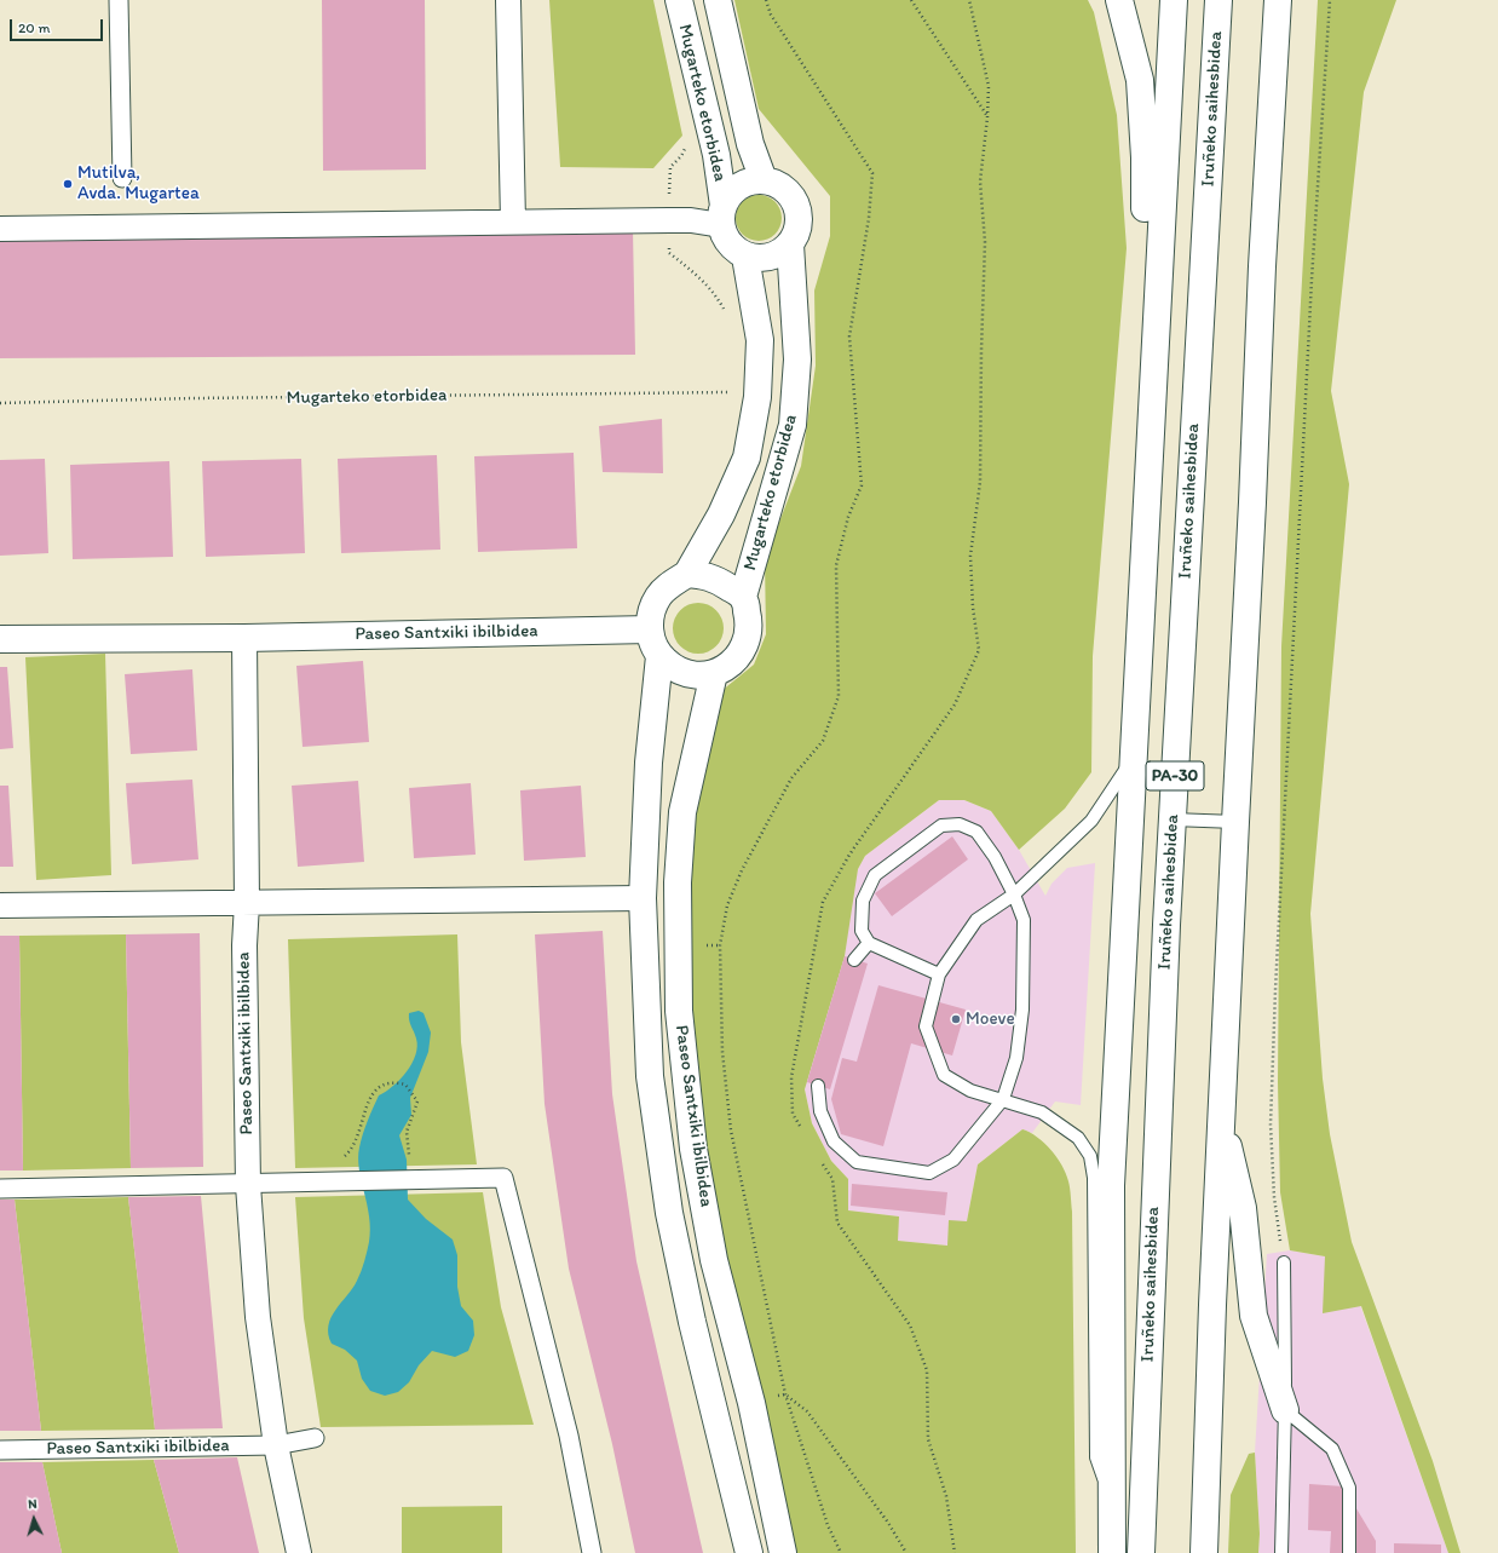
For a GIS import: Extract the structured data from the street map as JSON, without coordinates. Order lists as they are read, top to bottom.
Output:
{
  "streets": {
    "main road": [
      "Mugarteko etorbidea",
      "Iruñeko saihesbidea",
      "Paseo Santxiki ibilbidea",
      "PA-30"
    ]
  },
  "crossings": [
    ["Mugarteko etorbidea", "Paseo Santxiki ibilbidea"]
  ],
  "places": ["Mutilva, Avda. Mugartea", "Moeve"],
  "scale_bar": "20 m",
  "north": "top"
}
